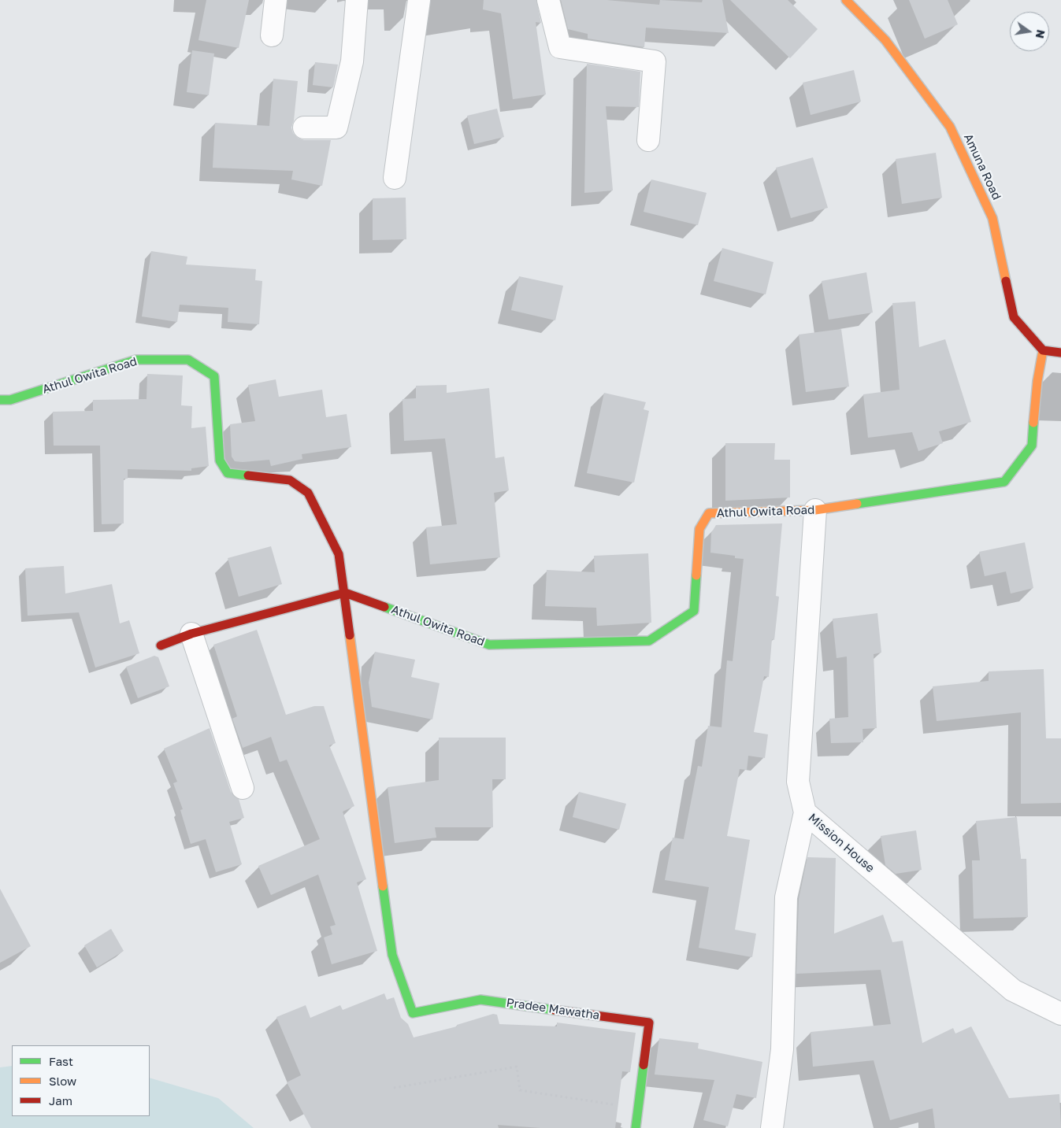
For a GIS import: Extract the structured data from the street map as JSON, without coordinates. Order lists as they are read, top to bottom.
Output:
{
  "streets": {
    "street": [
      "Amuna Road",
      "Athul Owita Road",
      "Mission House",
      "Pradee Mawatha"
    ]
  },
  "crossings": [
    ["Amuna Road", "Athul Owita Road"],
    ["Athul Owita Road", "Mission House"],
    ["Athul Owita Road", "Pradee Mawatha"]
  ],
  "legend": ["Fast", "Slow", "Jam"],
  "north": "right"
}
